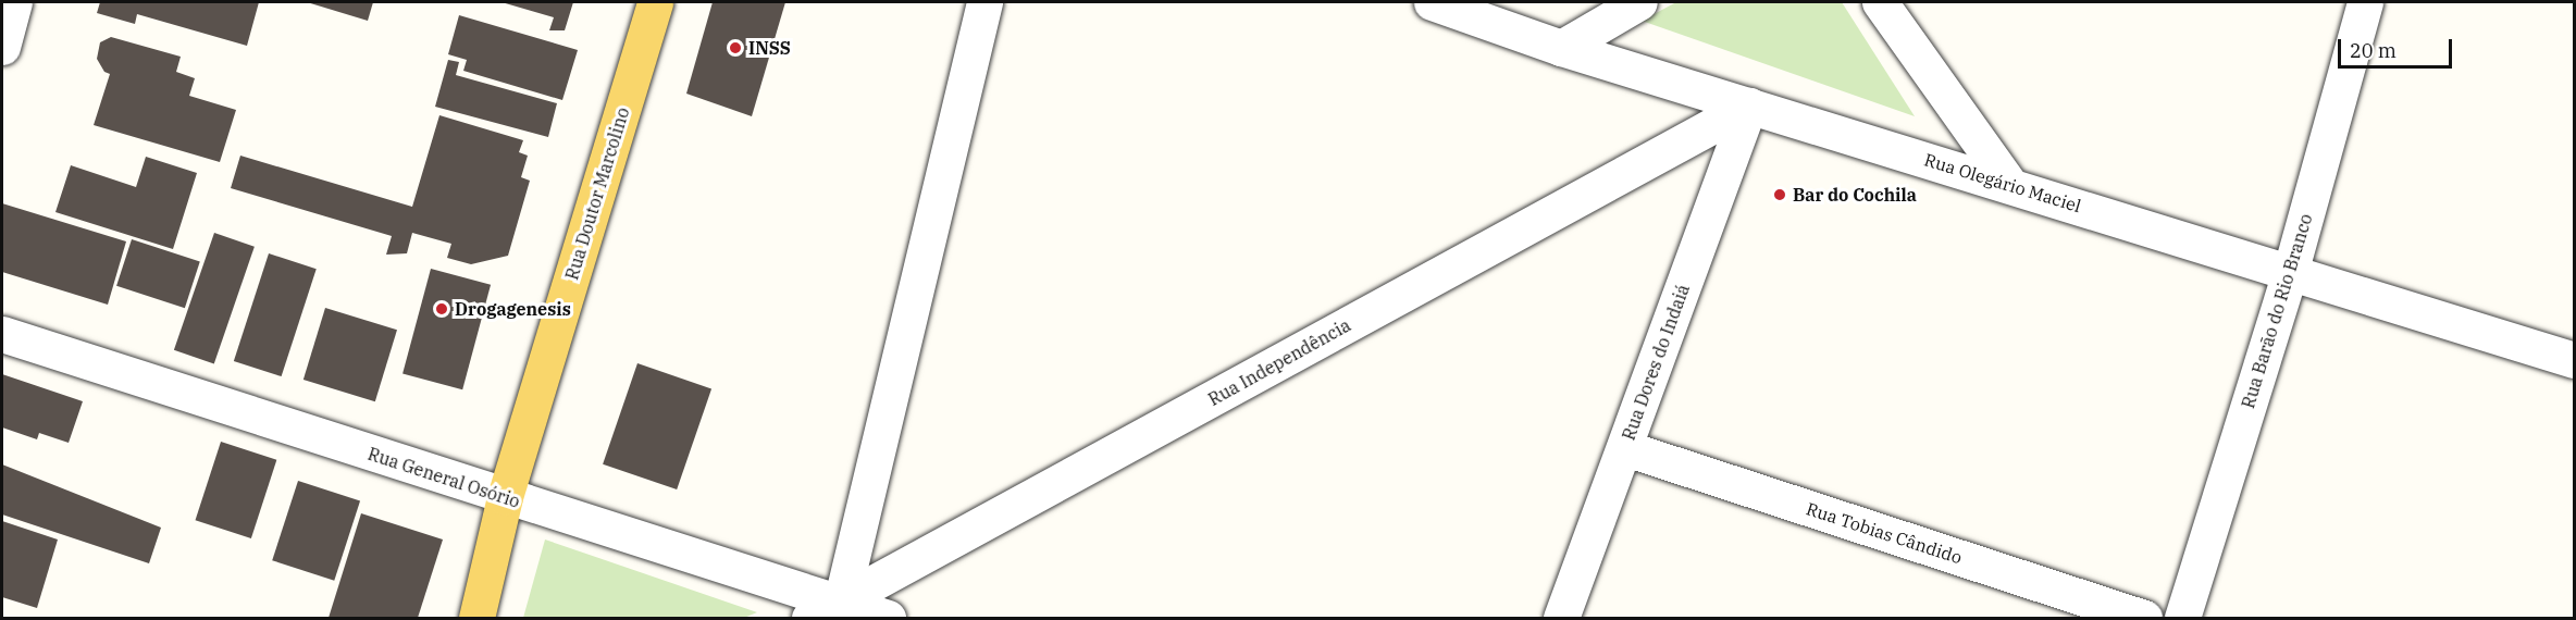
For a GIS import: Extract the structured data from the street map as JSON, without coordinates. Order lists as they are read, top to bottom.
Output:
{
  "streets": {
    "main road": ["Rua Doutor Marcolino"],
    "street": [
      "Rua Olegário Maciel",
      "Rua Barão do Rio Branco",
      "Rua Independência",
      "Rua Dores do Indaiá",
      "Rua General Osório",
      "Rua Tobias Cândido"
    ]
  },
  "crossings": [
    ["Rua Olegário Maciel", "Rua Barão do Rio Branco"],
    ["Rua Olegário Maciel", "Rua Independência"],
    ["Rua Olegário Maciel", "Rua Dores do Indaiá"],
    ["Rua Doutor Marcolino", "Rua General Osório"],
    ["Rua Independência", "Rua Dores do Indaiá"],
    ["Rua Independência", "Rua General Osório"],
    ["Rua Dores do Indaiá", "Rua Tobias Cândido"]
  ],
  "places": ["INSS", "Bar do Cochila", "Drogagenesis"],
  "scale_bar": "20 m"
}
